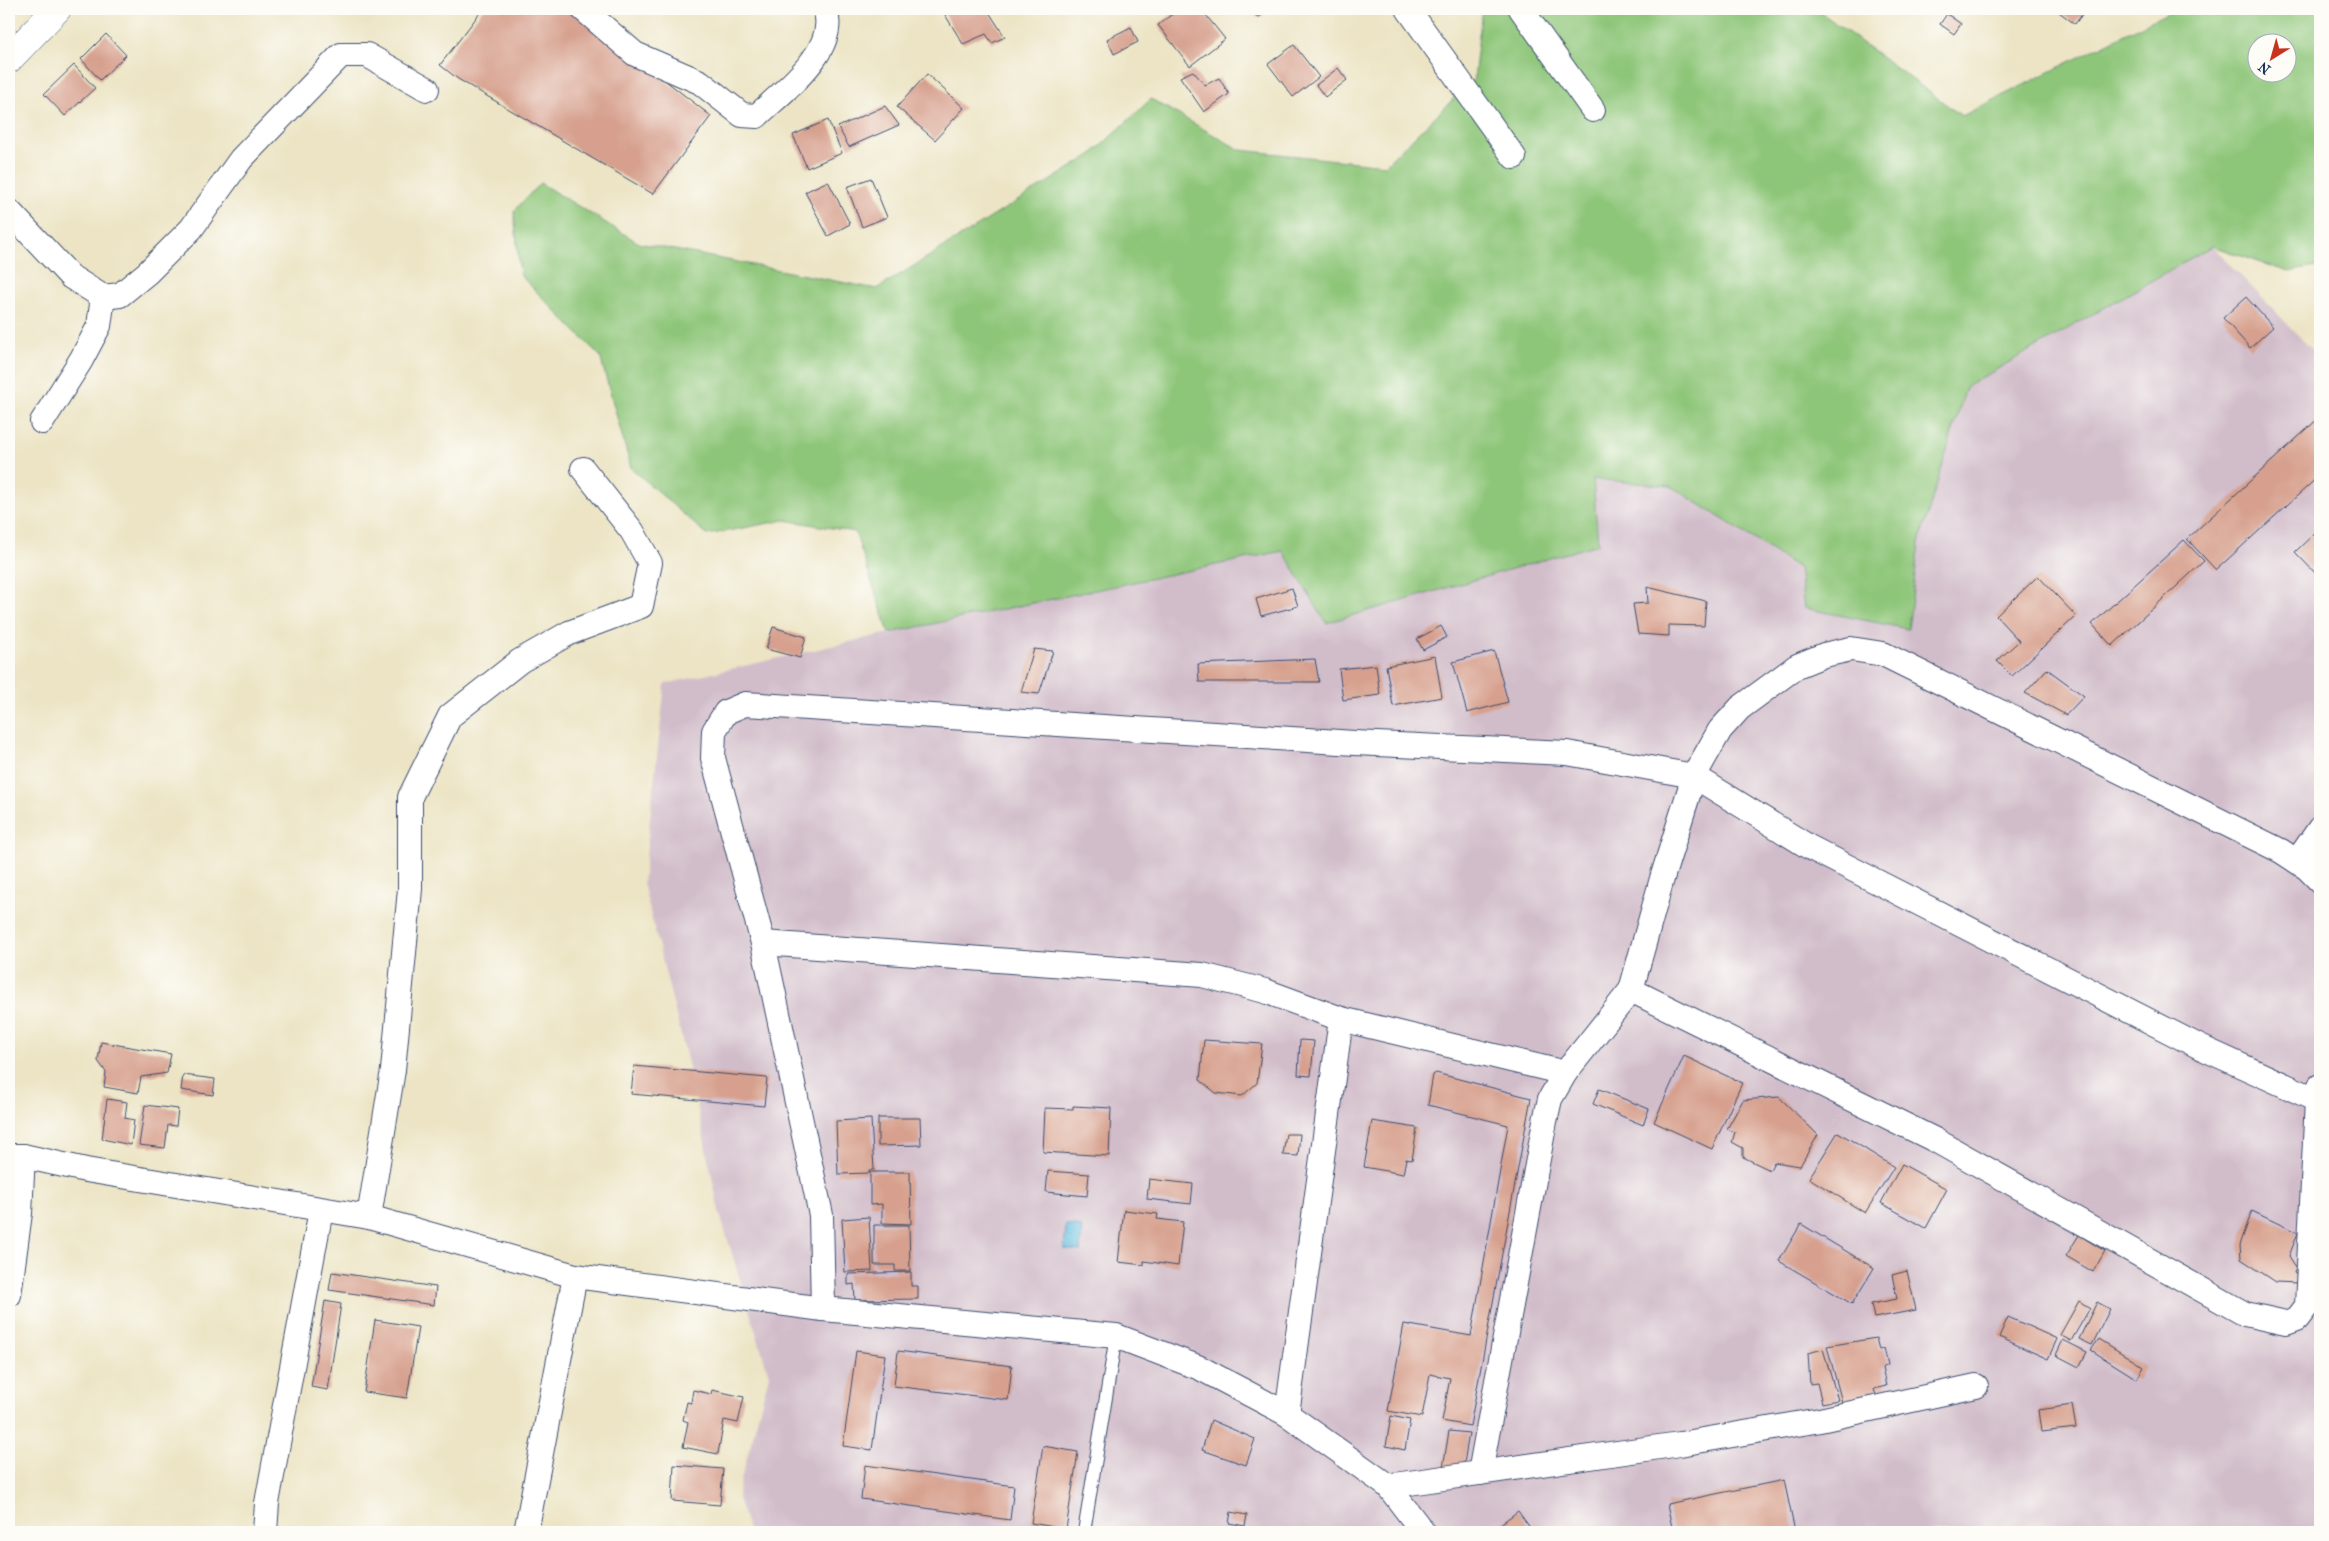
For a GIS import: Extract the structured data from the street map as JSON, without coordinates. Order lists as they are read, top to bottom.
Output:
{
  "north": "bottom left"
}
